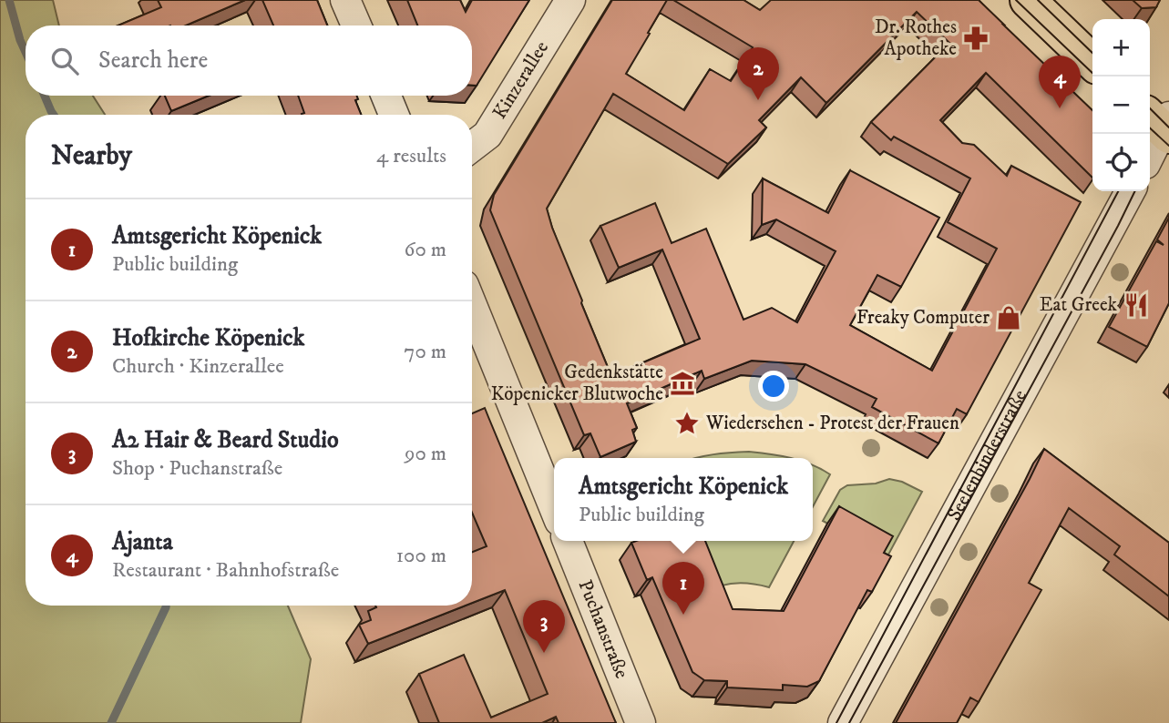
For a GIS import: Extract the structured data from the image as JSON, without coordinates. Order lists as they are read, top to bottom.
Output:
{
  "streets": {
    "street": ["Kinzerallee", "Seelenbinderstraße", "Puchanstraße"]
  },
  "places": {
    "pharmacy": ["Dr. Rothes Apotheke"],
    "restaurant": ["Eat Greek"],
    "shop": ["Freaky Computer"],
    "museum": ["Gedenkstätte Köpenicker Blutwoche"],
    "place": ["Wiedersehen - Protest der Frauen"]
  },
  "page": {
    "map_buttons": ["+", "−"],
    "search": "Search here",
    "pins": [
      "2",
      "4",
      "1",
      "3"
    ],
    "heading": ["Nearby", "4 results"],
    "list": [
      {
        "mark": "1",
        "name": "Amtsgericht Köpenick",
        "note": "Public building",
        "value": "60 m"
      },
      {
        "mark": "2",
        "name": "Hofkirche Köpenick",
        "note": "Church · Kinzerallee",
        "value": "70 m"
      },
      {
        "mark": "3",
        "name": "A2 Hair & Beard Studio",
        "note": "Shop · Puchanstraße",
        "value": "90 m"
      },
      {
        "mark": "4",
        "name": "Ajanta",
        "note": "Restaurant · Bahnhofstraße",
        "value": "100 m"
      }
    ],
    "popup": ["Amtsgericht Köpenick", "Public building"]
  }
}
